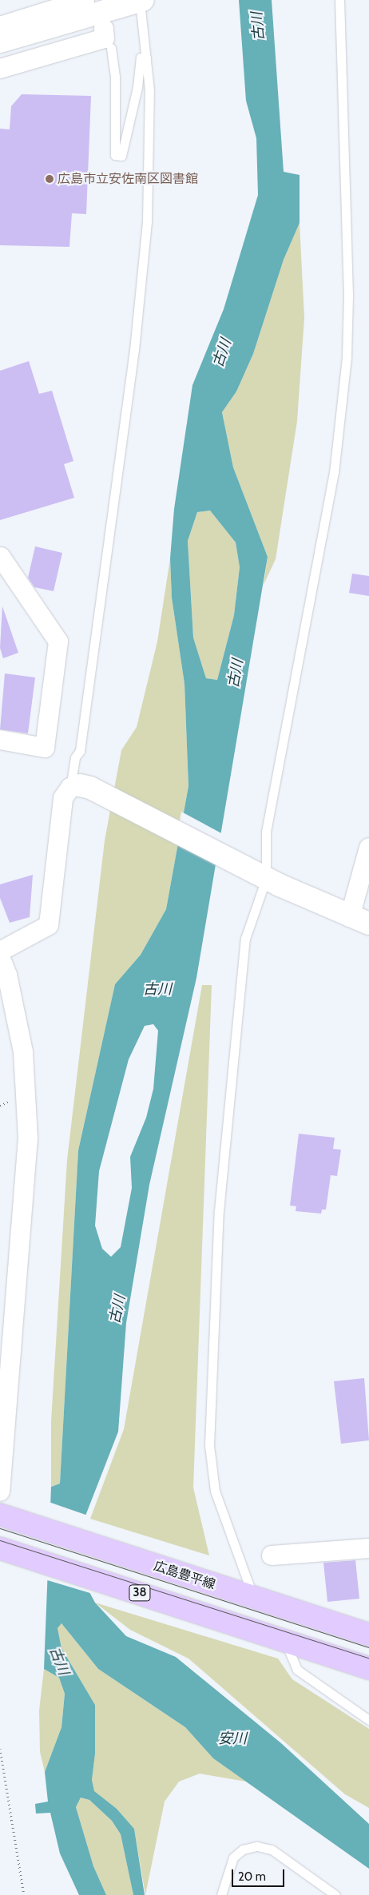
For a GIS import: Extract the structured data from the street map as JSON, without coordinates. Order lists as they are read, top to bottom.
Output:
{
  "streets": {
    "main road": ["広島豊平線", "38"]
  },
  "water": ["古川", "安川"],
  "places": ["広島市立安佐南区図書館"],
  "scale_bar": "20 m"
}
